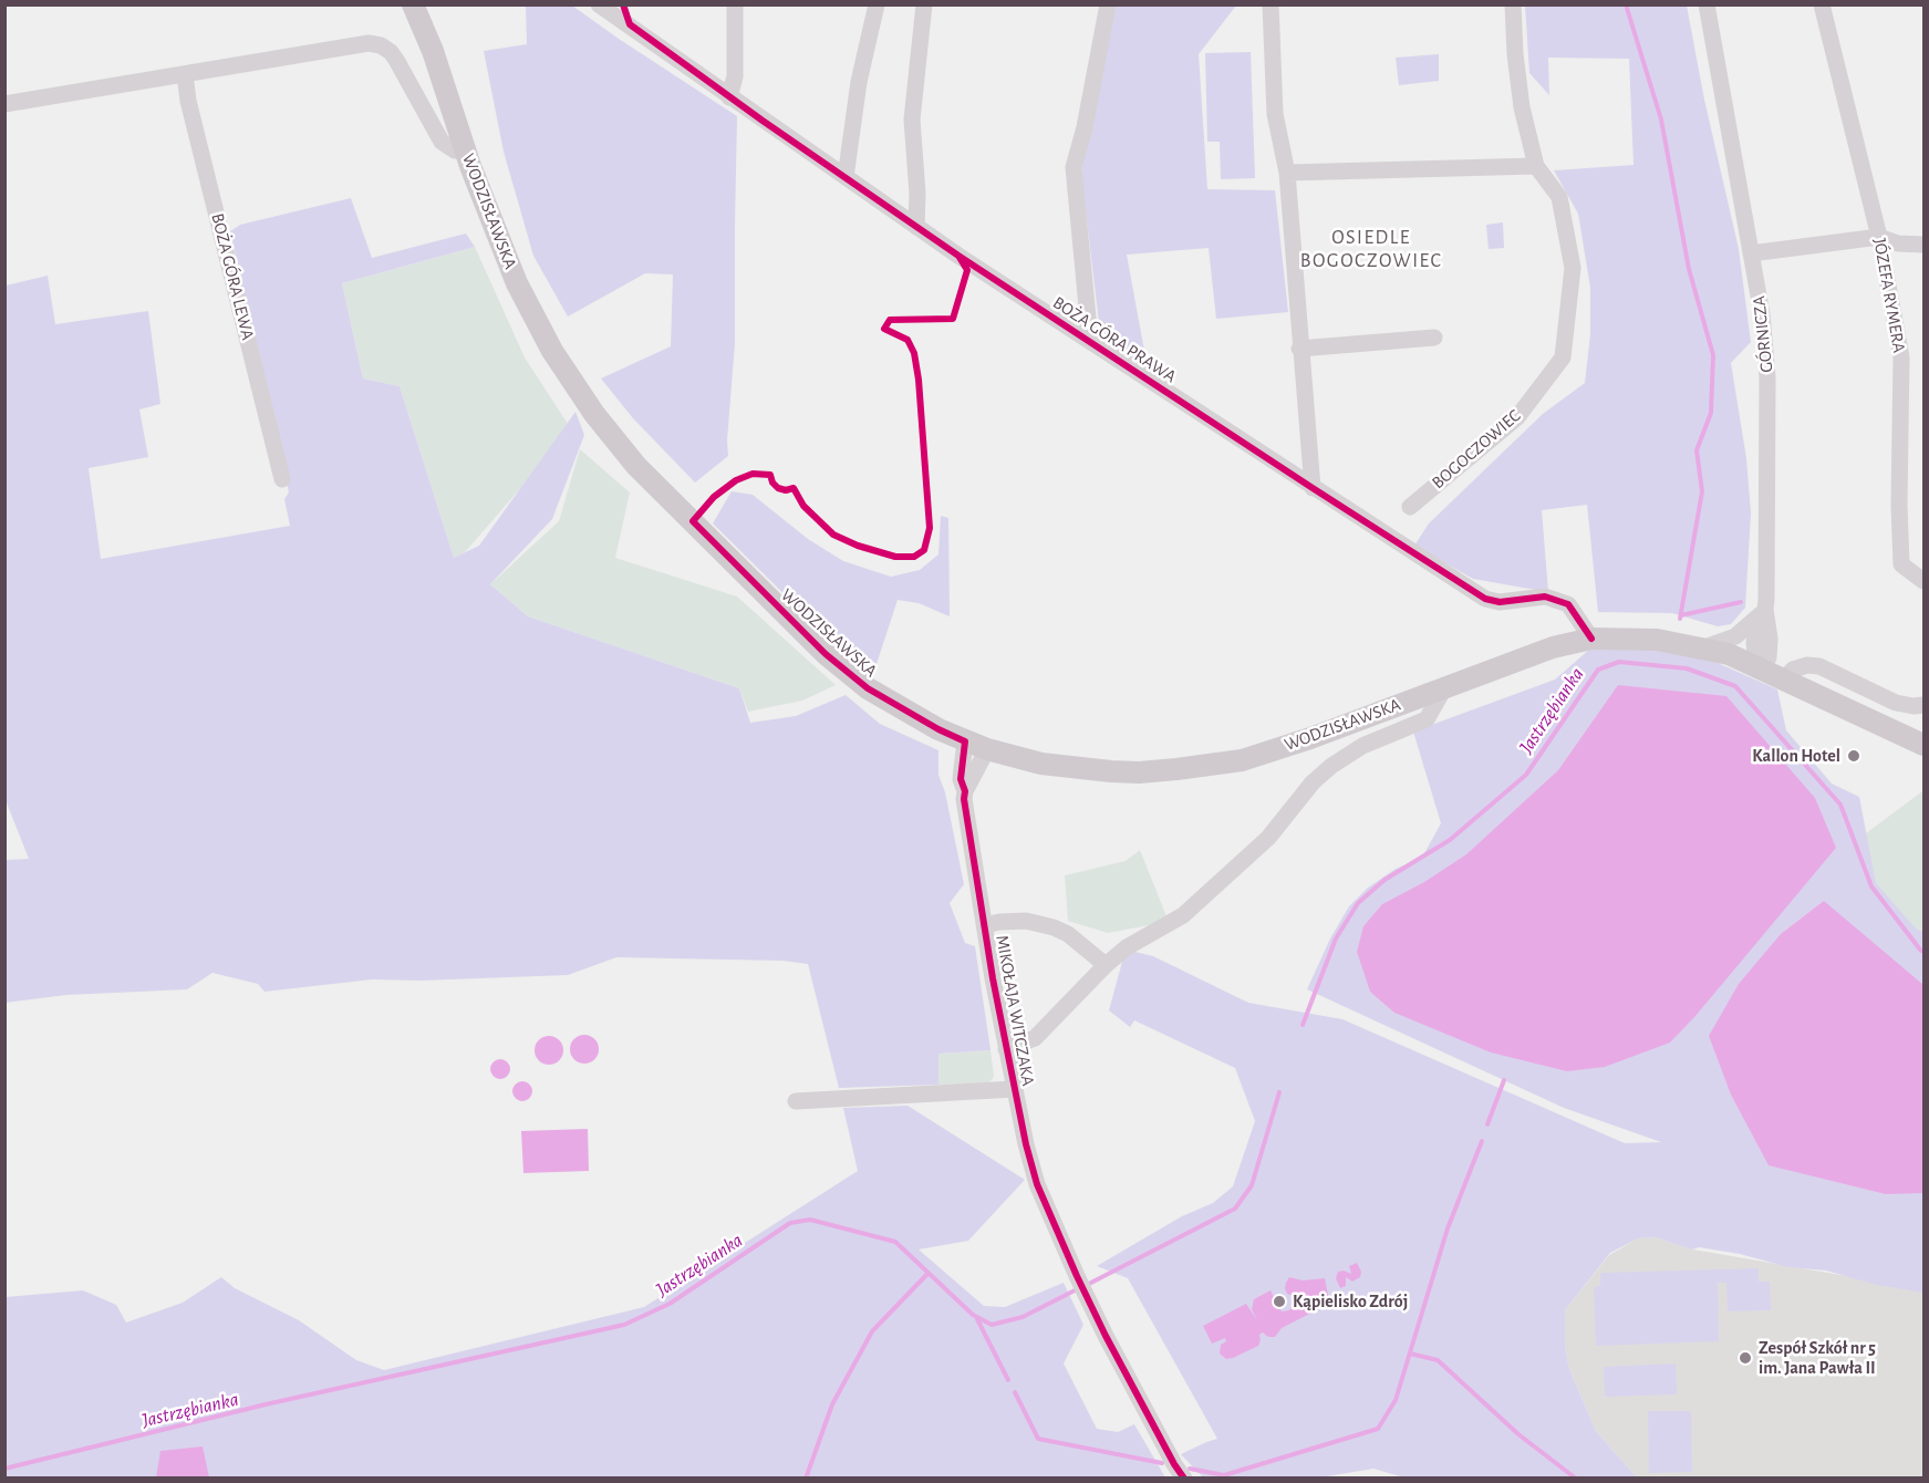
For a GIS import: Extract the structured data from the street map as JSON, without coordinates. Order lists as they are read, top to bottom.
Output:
{
  "streets": {
    "main road": ["WODZISŁAWSKA"],
    "street": [
      "BOŻA GÓRA LEWA",
      "JÓZEFA RYMERA",
      "GÓRNICZA",
      "BOŻA GÓRA PRAWA",
      "BOGOCZOWIEC",
      "MIKOŁAJA WITCZAKA"
    ]
  },
  "crossings": [
    ["WODZISŁAWSKA", "GÓRNICZA"],
    ["WODZISŁAWSKA", "BOŻA GÓRA PRAWA"],
    ["WODZISŁAWSKA", "MIKOŁAJA WITCZAKA"]
  ],
  "districts": ["OSIEDLE BOGOCZOWIEC"],
  "water": ["Jastrzębianka"],
  "places": ["Kallon Hotel", "Kąpielisko Zdrój", "Zespół Szkół nr 5 im. Jana Pawła II"]
}
